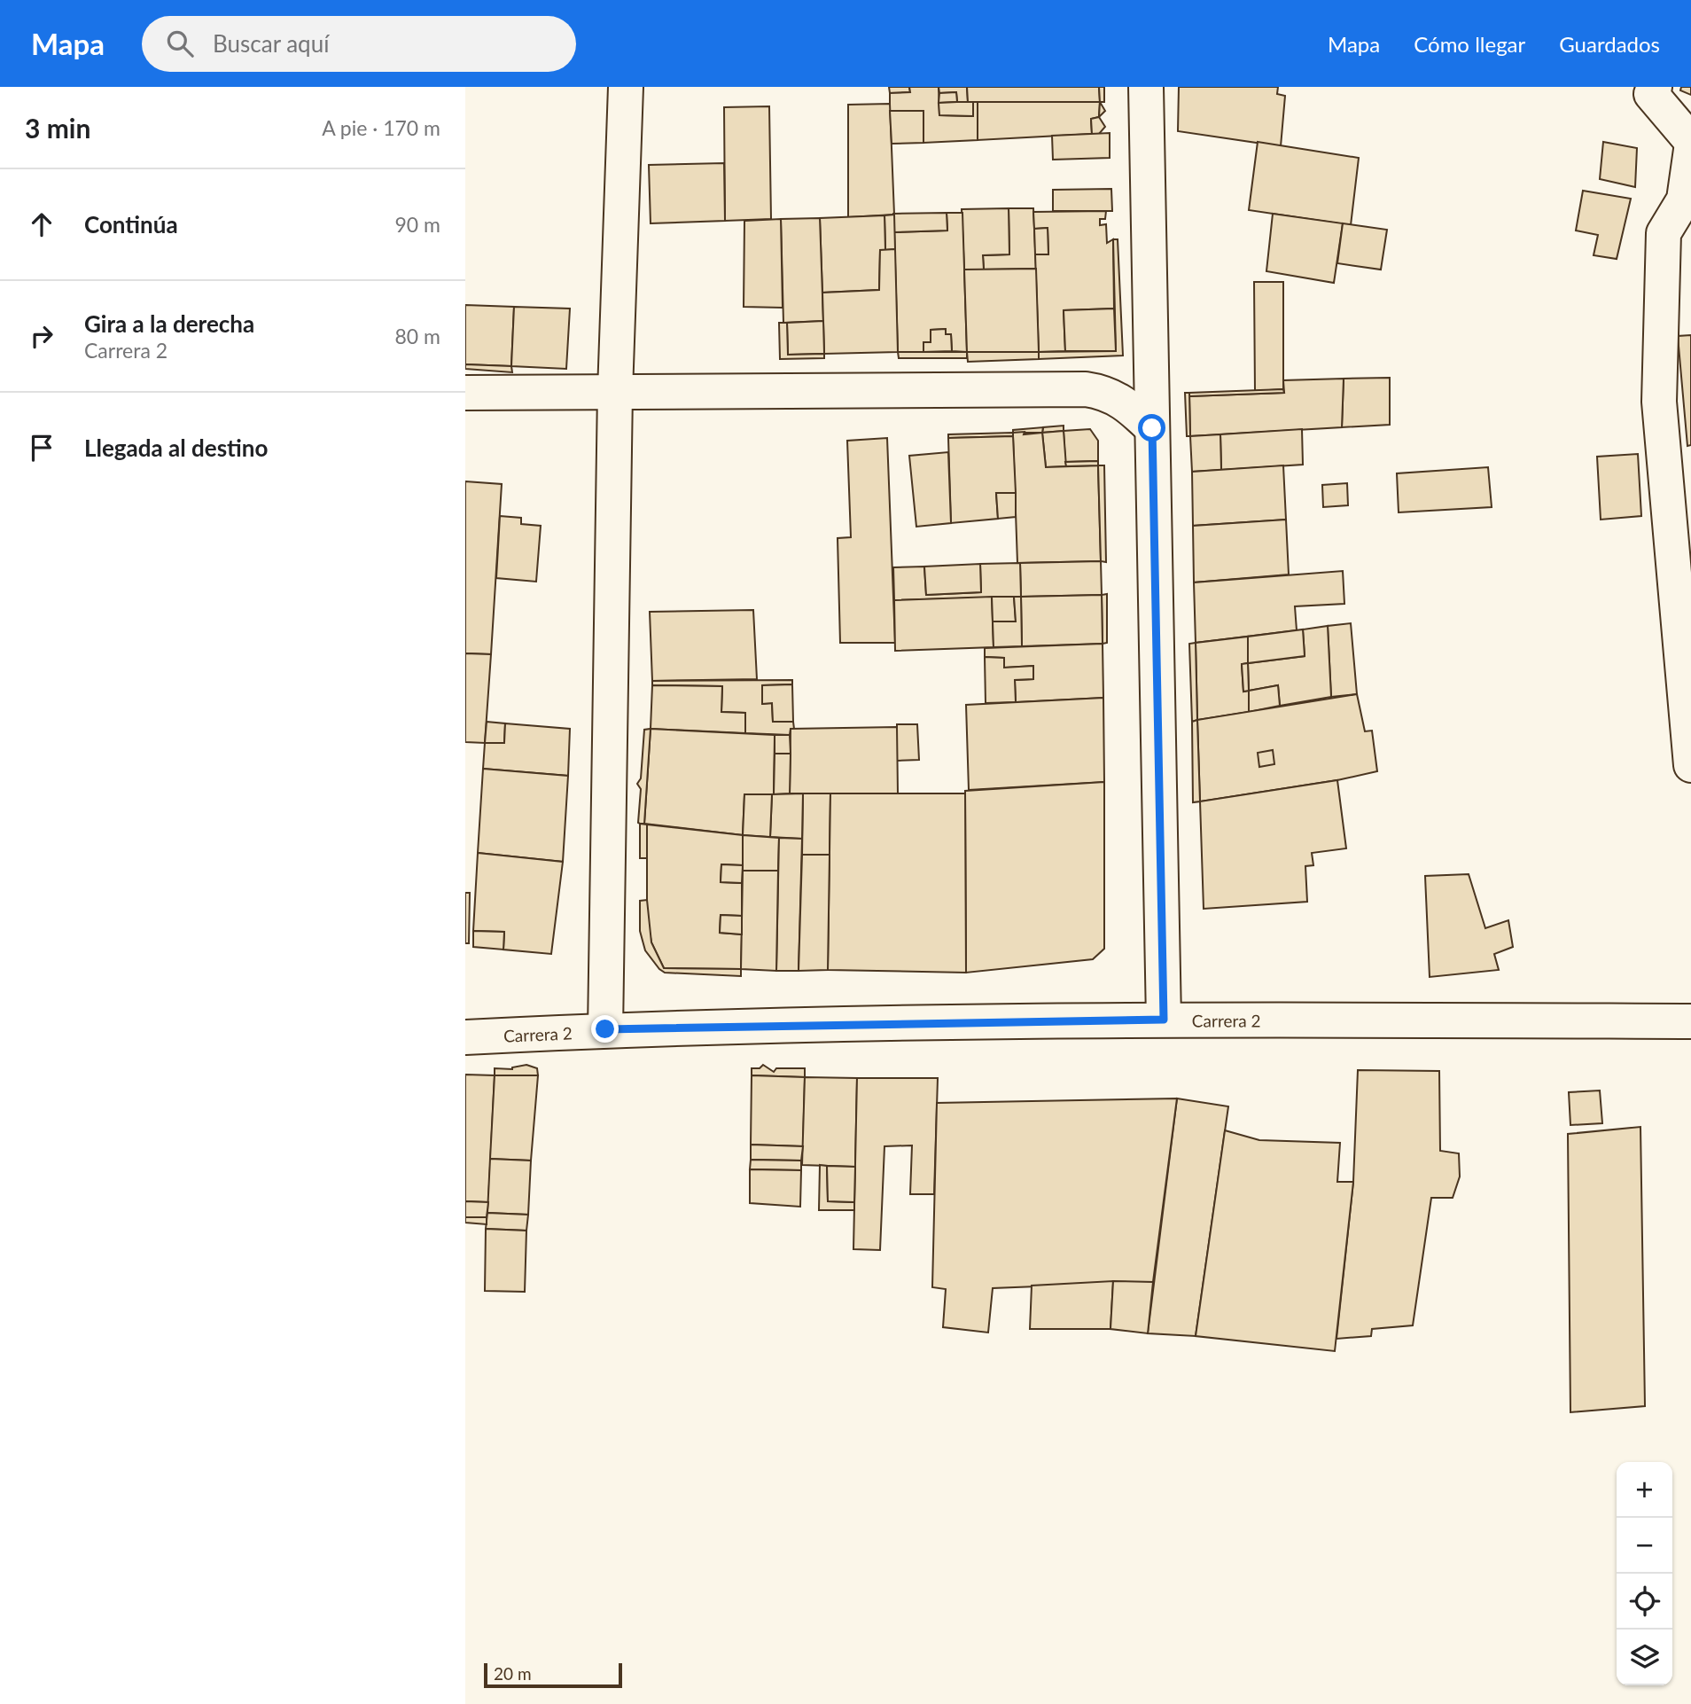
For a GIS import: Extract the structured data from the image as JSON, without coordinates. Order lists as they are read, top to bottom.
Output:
{
  "streets": {
    "street": ["Carrera 2"]
  },
  "scale_bar": "20 m",
  "page": {
    "header": "Mapa",
    "search": "Buscar aquí",
    "nav": ["Mapa", "Cómo llegar", "Guardados"],
    "heading": ["3 min", "A pie · 170 m"],
    "list": [
      ["Continúa", "90 m"],
      ["Gira a la derecha", "Carrera 2", "80 m"],
      "Llegada al destino"
    ],
    "map_buttons": ["+", "−"],
    "scale": "20 m"
  }
}
